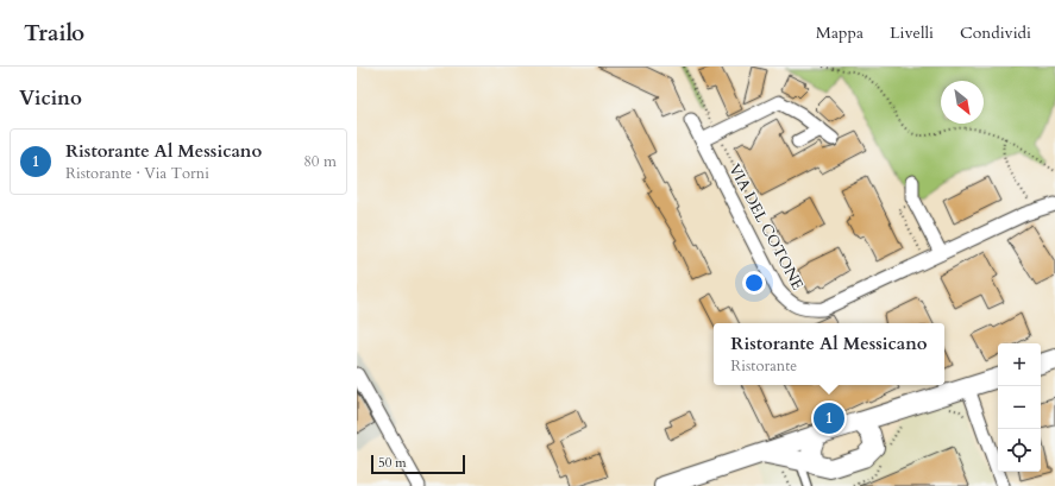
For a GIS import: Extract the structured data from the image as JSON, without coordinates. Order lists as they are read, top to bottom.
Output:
{
  "streets": {
    "street": ["VIA DEL COTONE"]
  },
  "scale_bar": "50 m",
  "north": "bottom right",
  "page": {
    "header": "Trailo",
    "nav": ["Mappa", "Livelli", "Condividi"],
    "heading": "Vicino",
    "list": [
      {
        "mark": "1",
        "name": "Ristorante Al Messicano",
        "note": "Ristorante · Via Torni",
        "value": "80 m"
      }
    ],
    "popup": ["Ristorante Al Messicano", "Ristorante"],
    "map_buttons": ["+", "−"],
    "pins": "1",
    "scale": "50 m"
  }
}
